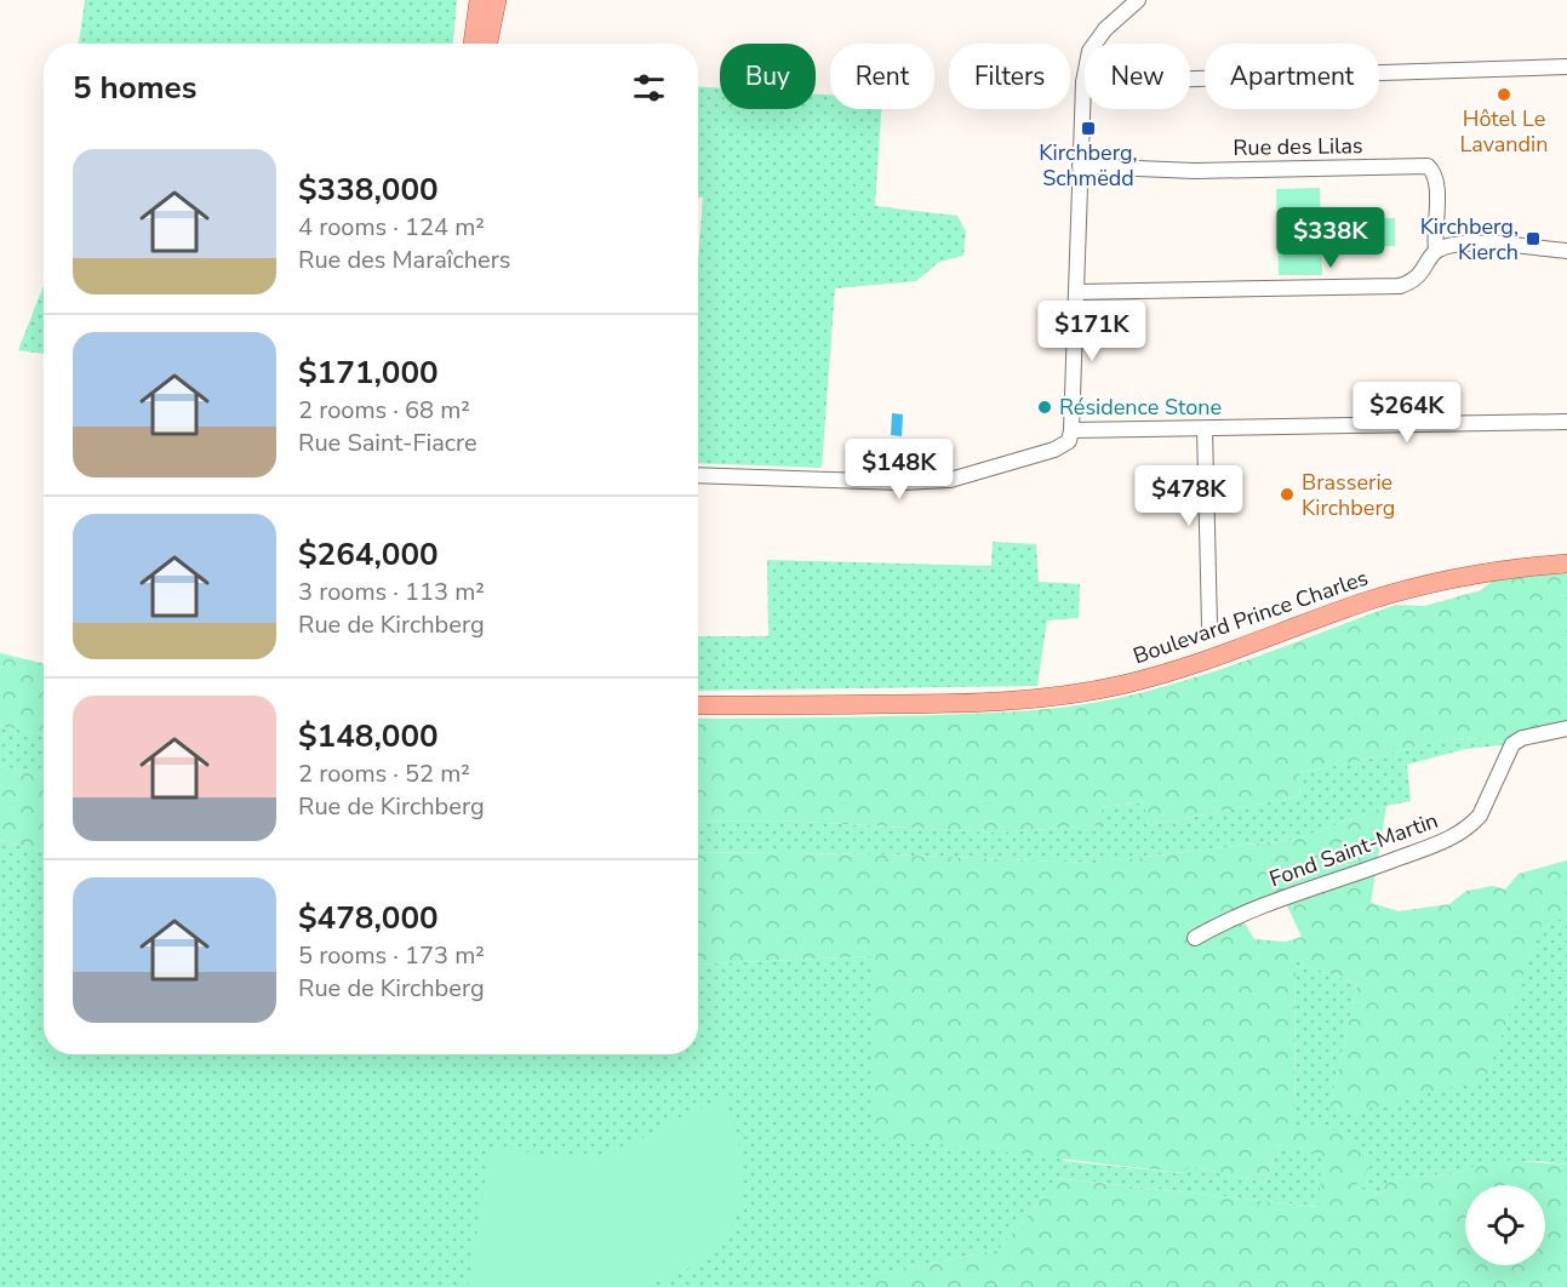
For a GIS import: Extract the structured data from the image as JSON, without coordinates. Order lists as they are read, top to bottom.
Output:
{
  "streets": {
    "main road": ["Boulevard Prince Charles"],
    "street": ["Rue des Lilas", "Fond Saint-Martin"]
  },
  "places": {
    "other": ["Hôtel Le Lavandin", "Résidence Stone", "Brasserie Kirchberg"],
    "transit": ["Kirchberg, Schmëdd", "Kirchberg, Kierch"]
  },
  "page": {
    "chip": [
      "Buy",
      "Rent",
      "Filters",
      "New",
      "Apartment"
    ],
    "heading": "5 homes",
    "list": [
      {
        "name": "$338,000",
        "note": "4 rooms · 124 m² · Rue des Maraîchers"
      },
      {
        "name": "$171,000",
        "note": "2 rooms · 68 m² · Rue Saint-Fiacre"
      },
      {
        "name": "$264,000",
        "note": "3 rooms · 113 m² · Rue de Kirchberg"
      },
      {
        "name": "$148,000",
        "note": "2 rooms · 52 m² · Rue de Kirchberg"
      },
      {
        "name": "$478,000",
        "note": "5 rooms · 173 m² · Rue de Kirchberg"
      }
    ],
    "price": [
      "$338K",
      "$171K",
      "$264K",
      "$148K",
      "$478K"
    ]
  }
}
